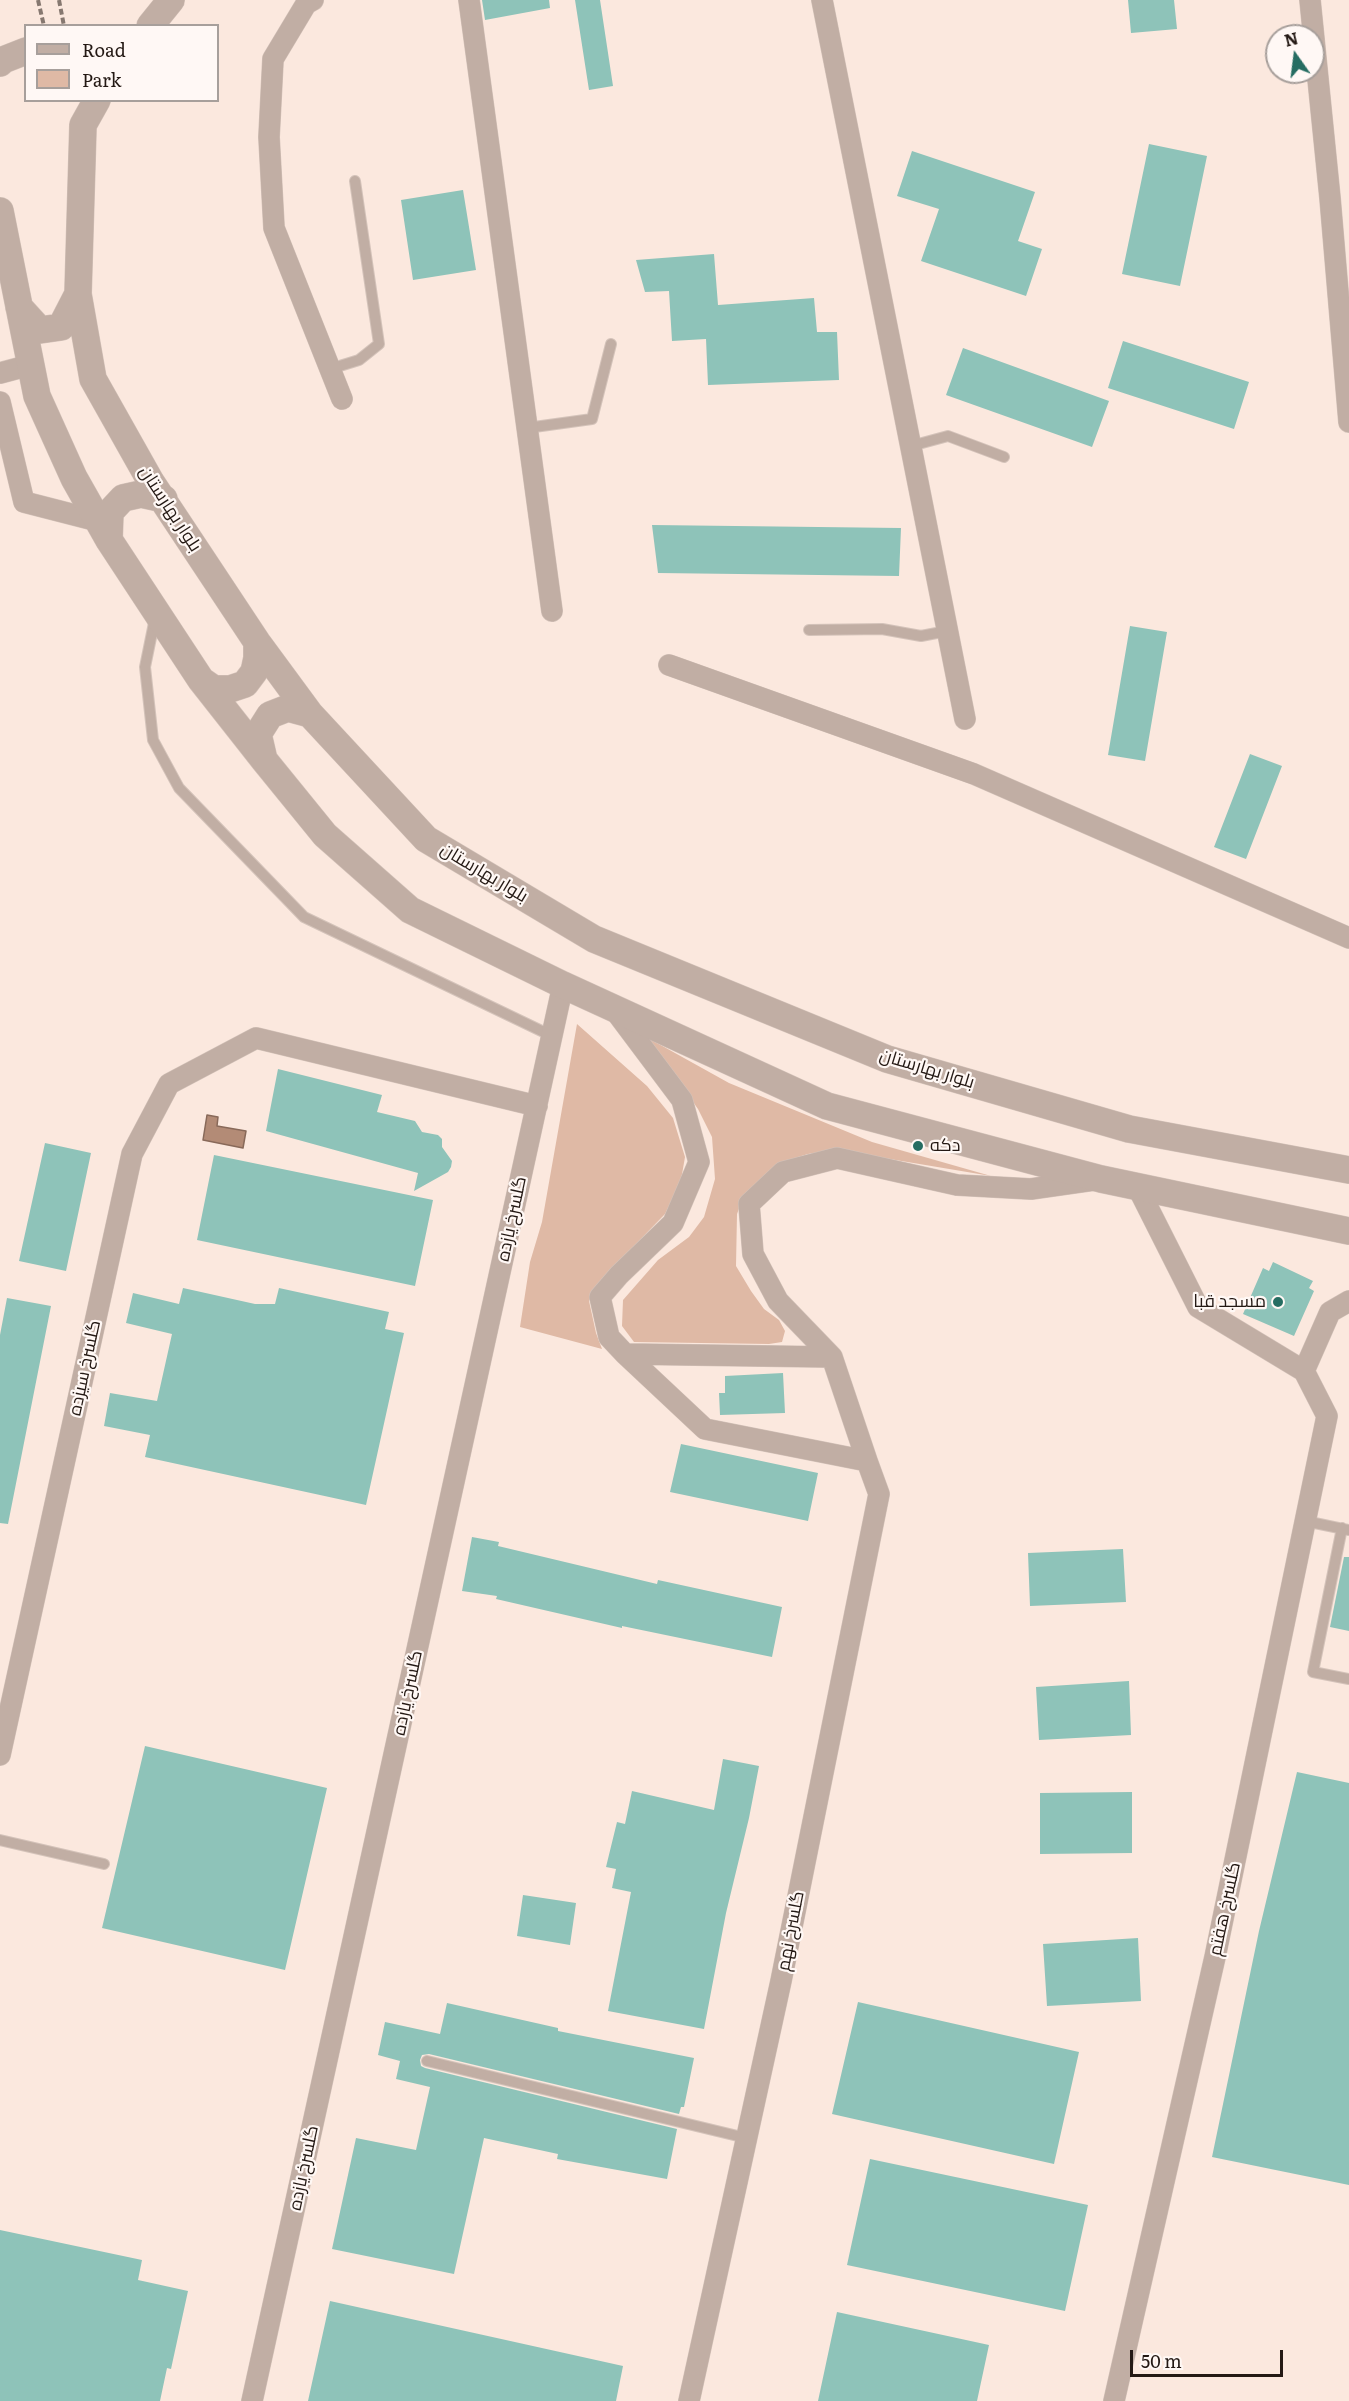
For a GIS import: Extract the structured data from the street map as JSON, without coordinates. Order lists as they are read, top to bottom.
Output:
{
  "streets": {
    "street": [
      "بلوار بهارستان",
      "گلسرخ یازده",
      "گلسرخ سیزده",
      "گلسرخ هفتم",
      "گلسرخ نهم"
    ]
  },
  "crossings": [
    ["گلسرخ یازده", "گلسرخ سیزده"]
  ],
  "places": ["دکه", "مسجد قبا"],
  "legend": ["Road", "Park"],
  "scale_bar": "50 m",
  "north": "top"
}
